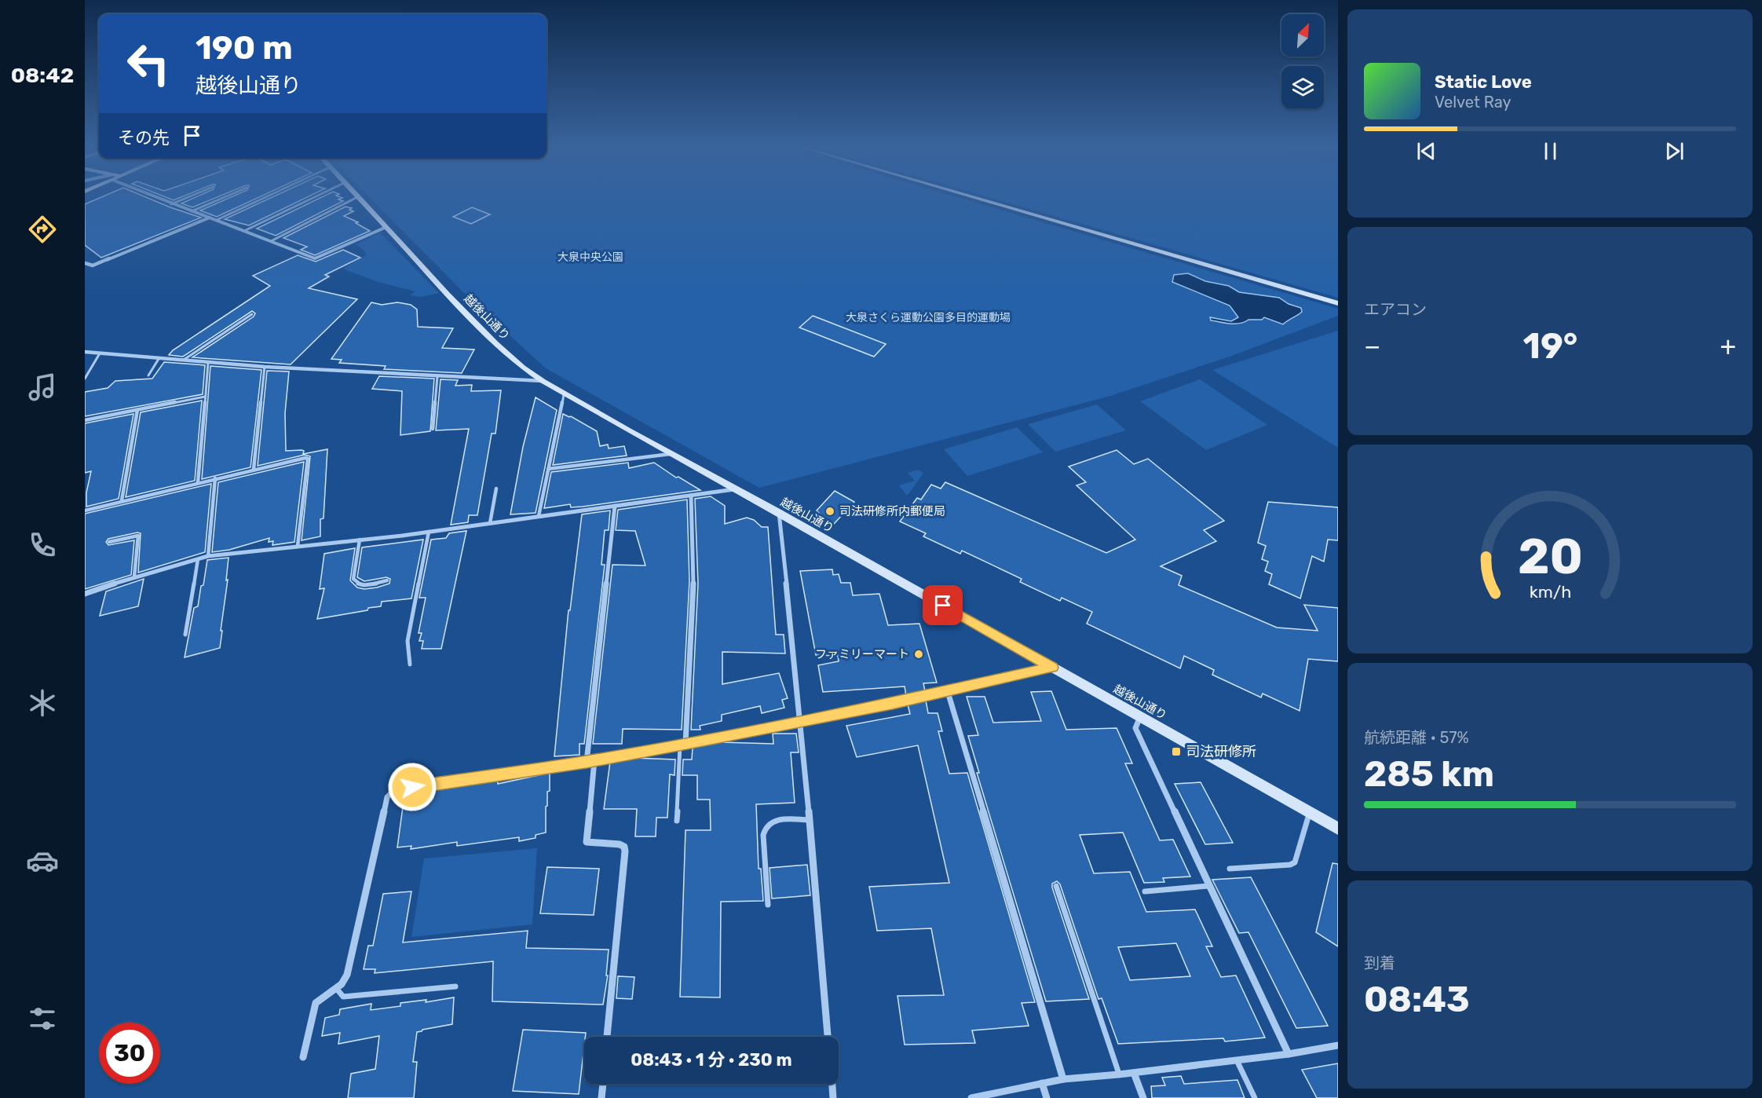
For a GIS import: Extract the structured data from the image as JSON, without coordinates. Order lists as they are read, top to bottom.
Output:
{
  "streets": {
    "street": ["越後山通り"]
  },
  "parks": ["大泉中央公園", "大泉さくら運動公園多目的運動場"],
  "places": {
    "other": ["司法研修所内郵便局", "ファミリーマート"],
    "transit": ["司法研修所"]
  },
  "north": "top right",
  "page": {
    "tabs": "08:42",
    "turn": ["190 m", "越後山通り"],
    "song": ["Static Love", "Velvet Ray"],
    "then": "その先",
    "tile": [
      "エアコン",
      ["航続距離 · 57%", "285 km"],
      ["到着", "08:43"]
    ],
    "heat": ["−", "19°", "+"],
    "limit": "30",
    "trip": "08:43 · 1 分 · 230 m",
    "gauge": ["20", "km/h"]
  }
}
